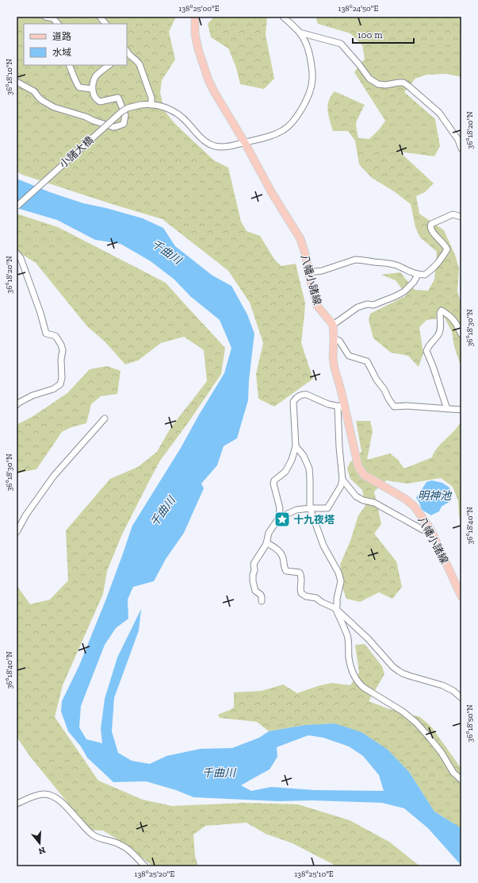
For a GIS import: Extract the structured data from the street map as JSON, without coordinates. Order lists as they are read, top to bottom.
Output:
{
  "streets": {
    "main road": ["八幡小諸線"],
    "street": ["小諸大橋"]
  },
  "crossings": [
    ["小諸大橋", "八幡小諸線"]
  ],
  "water": ["千曲川", "明神池"],
  "places": {
    "place": ["十九夜塔"]
  },
  "legend": ["道路", "水域"],
  "scale_bar": "100 m",
  "north": "bottom",
  "coordinates": [
    "138°25'00\"E",
    "138°24'50\"E",
    "36°18'10\"N",
    "36°18'20\"N",
    "36°18'30\"N",
    "36°18'40\"N",
    "36°18'50\"N",
    "138°25'20\"E",
    "138°25'10\"E"
  ]
}
